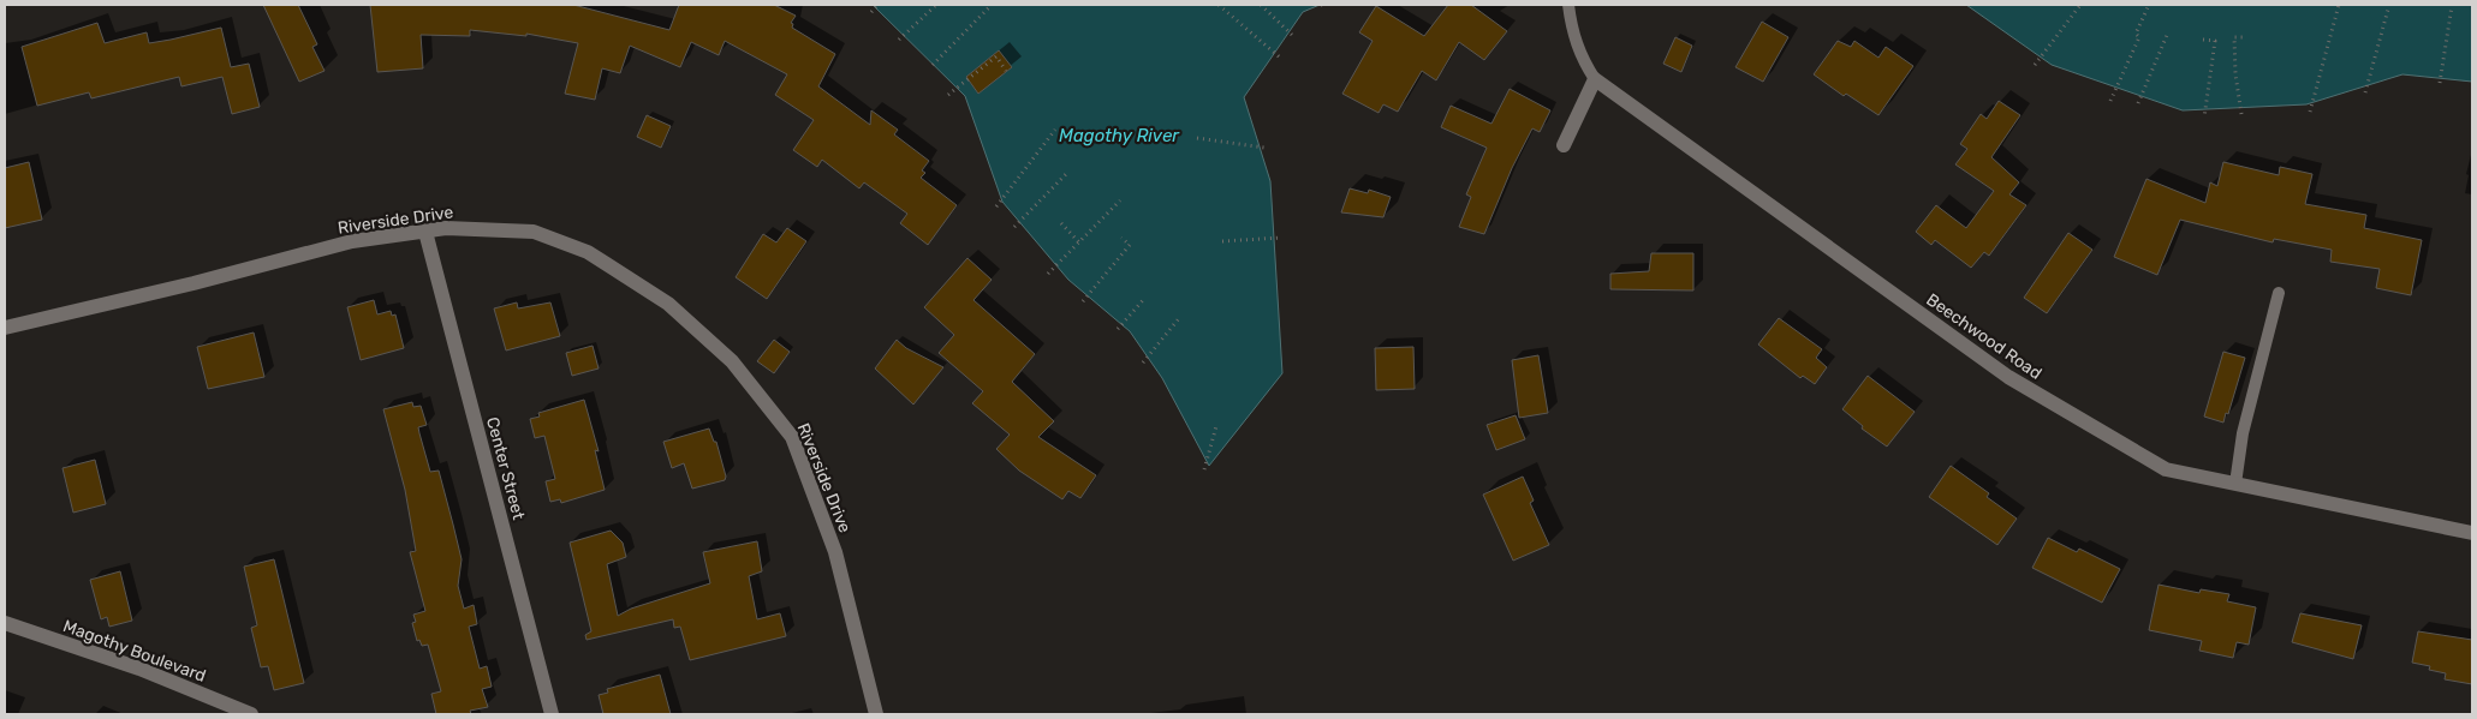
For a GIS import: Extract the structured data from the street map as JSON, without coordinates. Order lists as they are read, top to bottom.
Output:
{
  "streets": {
    "street": [
      "Riverside Drive",
      "Beechwood Road",
      "Center Street",
      "Magothy Boulevard"
    ]
  },
  "crossings": [
    ["Riverside Drive", "Center Street"]
  ],
  "water": ["Magothy River"]
}
